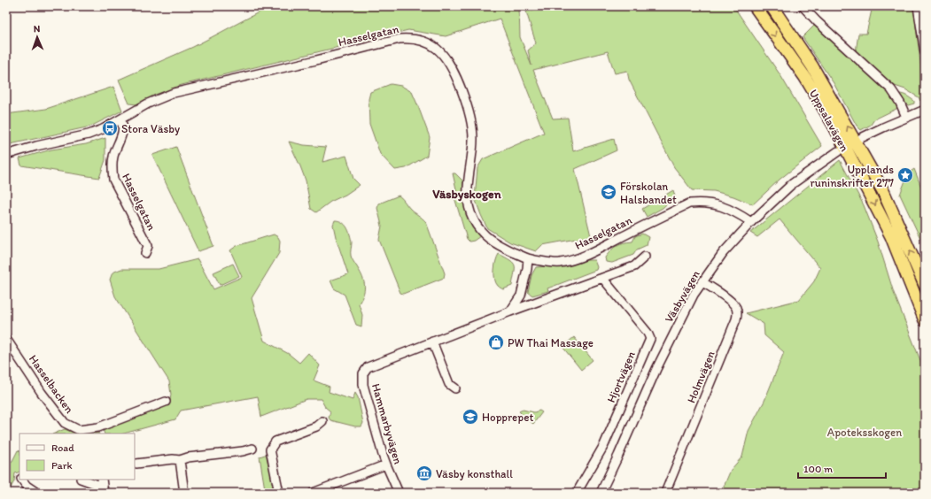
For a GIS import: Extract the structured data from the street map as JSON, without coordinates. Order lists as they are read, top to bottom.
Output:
{
  "streets": {
    "highway": ["Uppsalavägen"],
    "street": [
      "Hasselgatan",
      "Väsbyvägen",
      "Hjortvägen",
      "Holmvägen",
      "Hasselbacken",
      "Hammarbyvägen"
    ]
  },
  "crossings": [
    ["Hasselgatan", "Väsbyvägen"],
    ["Väsbyvägen", "Holmvägen"],
    ["Hjortvägen", "Hammarbyvägen"]
  ],
  "districts": ["Väsbyskogen"],
  "parks": ["Apoteksskogen"],
  "places": {
    "bus stop": ["Stora Väsby"],
    "place": ["Upplands runinskrifter 277"],
    "school or university": ["Förskolan Halsbandet", "Hopprepet"],
    "shop": ["PW Thai Massage"],
    "museum": ["Väsby konsthall"]
  },
  "legend": ["Road", "Park"],
  "scale_bar": "100 m",
  "north": "top"
}
